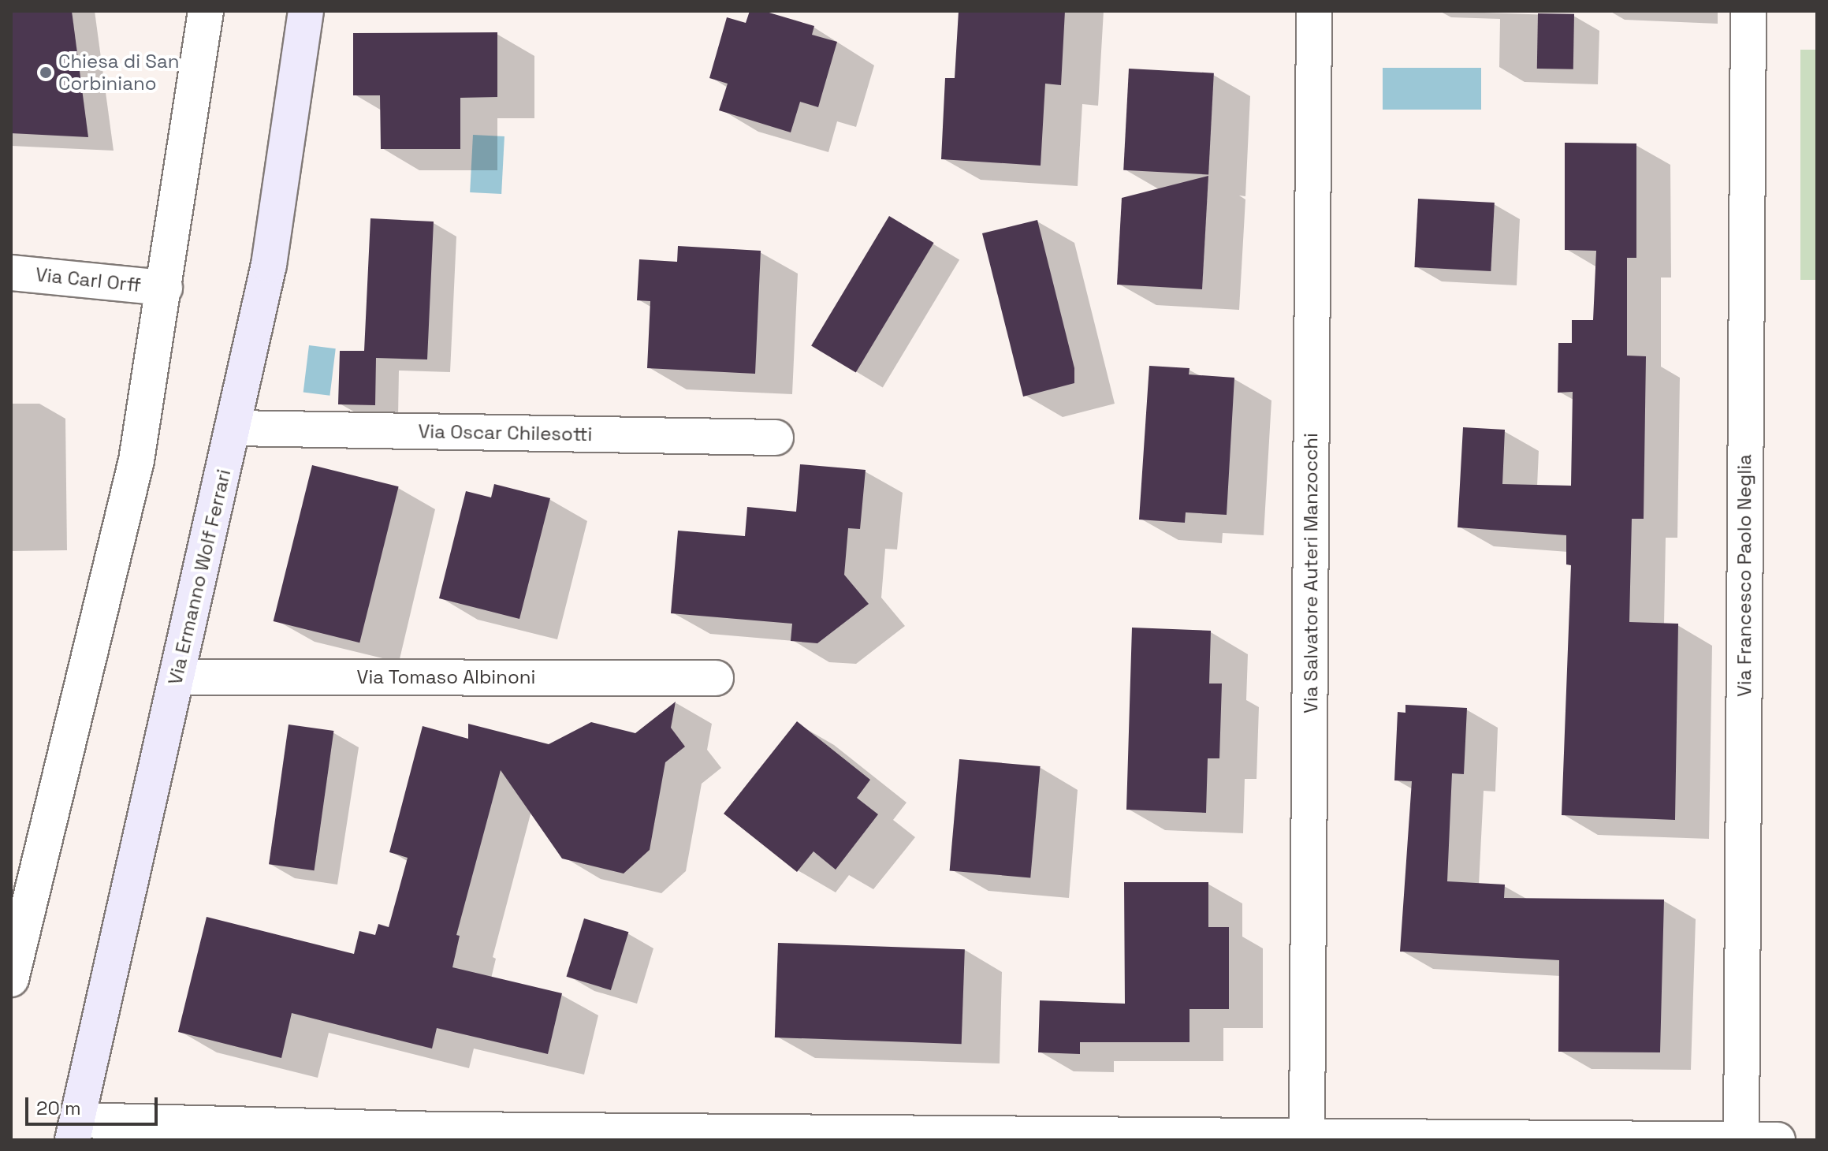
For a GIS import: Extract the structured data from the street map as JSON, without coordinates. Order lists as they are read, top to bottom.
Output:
{
  "streets": {
    "street": [
      "Via Carl Orff",
      "Via Oscar Chilesotti",
      "Via Salvatore Auteri Manzocchi",
      "Via Francesco Paolo Neglia",
      "Via Ermanno Wolf Ferrari",
      "Via Tomaso Albinoni"
    ]
  },
  "crossings": [
    ["Via Oscar Chilesotti", "Via Ermanno Wolf Ferrari"],
    ["Via Ermanno Wolf Ferrari", "Via Tomaso Albinoni"]
  ],
  "places": ["Chiesa di San Corbiniano"],
  "scale_bar": "20 m"
}
